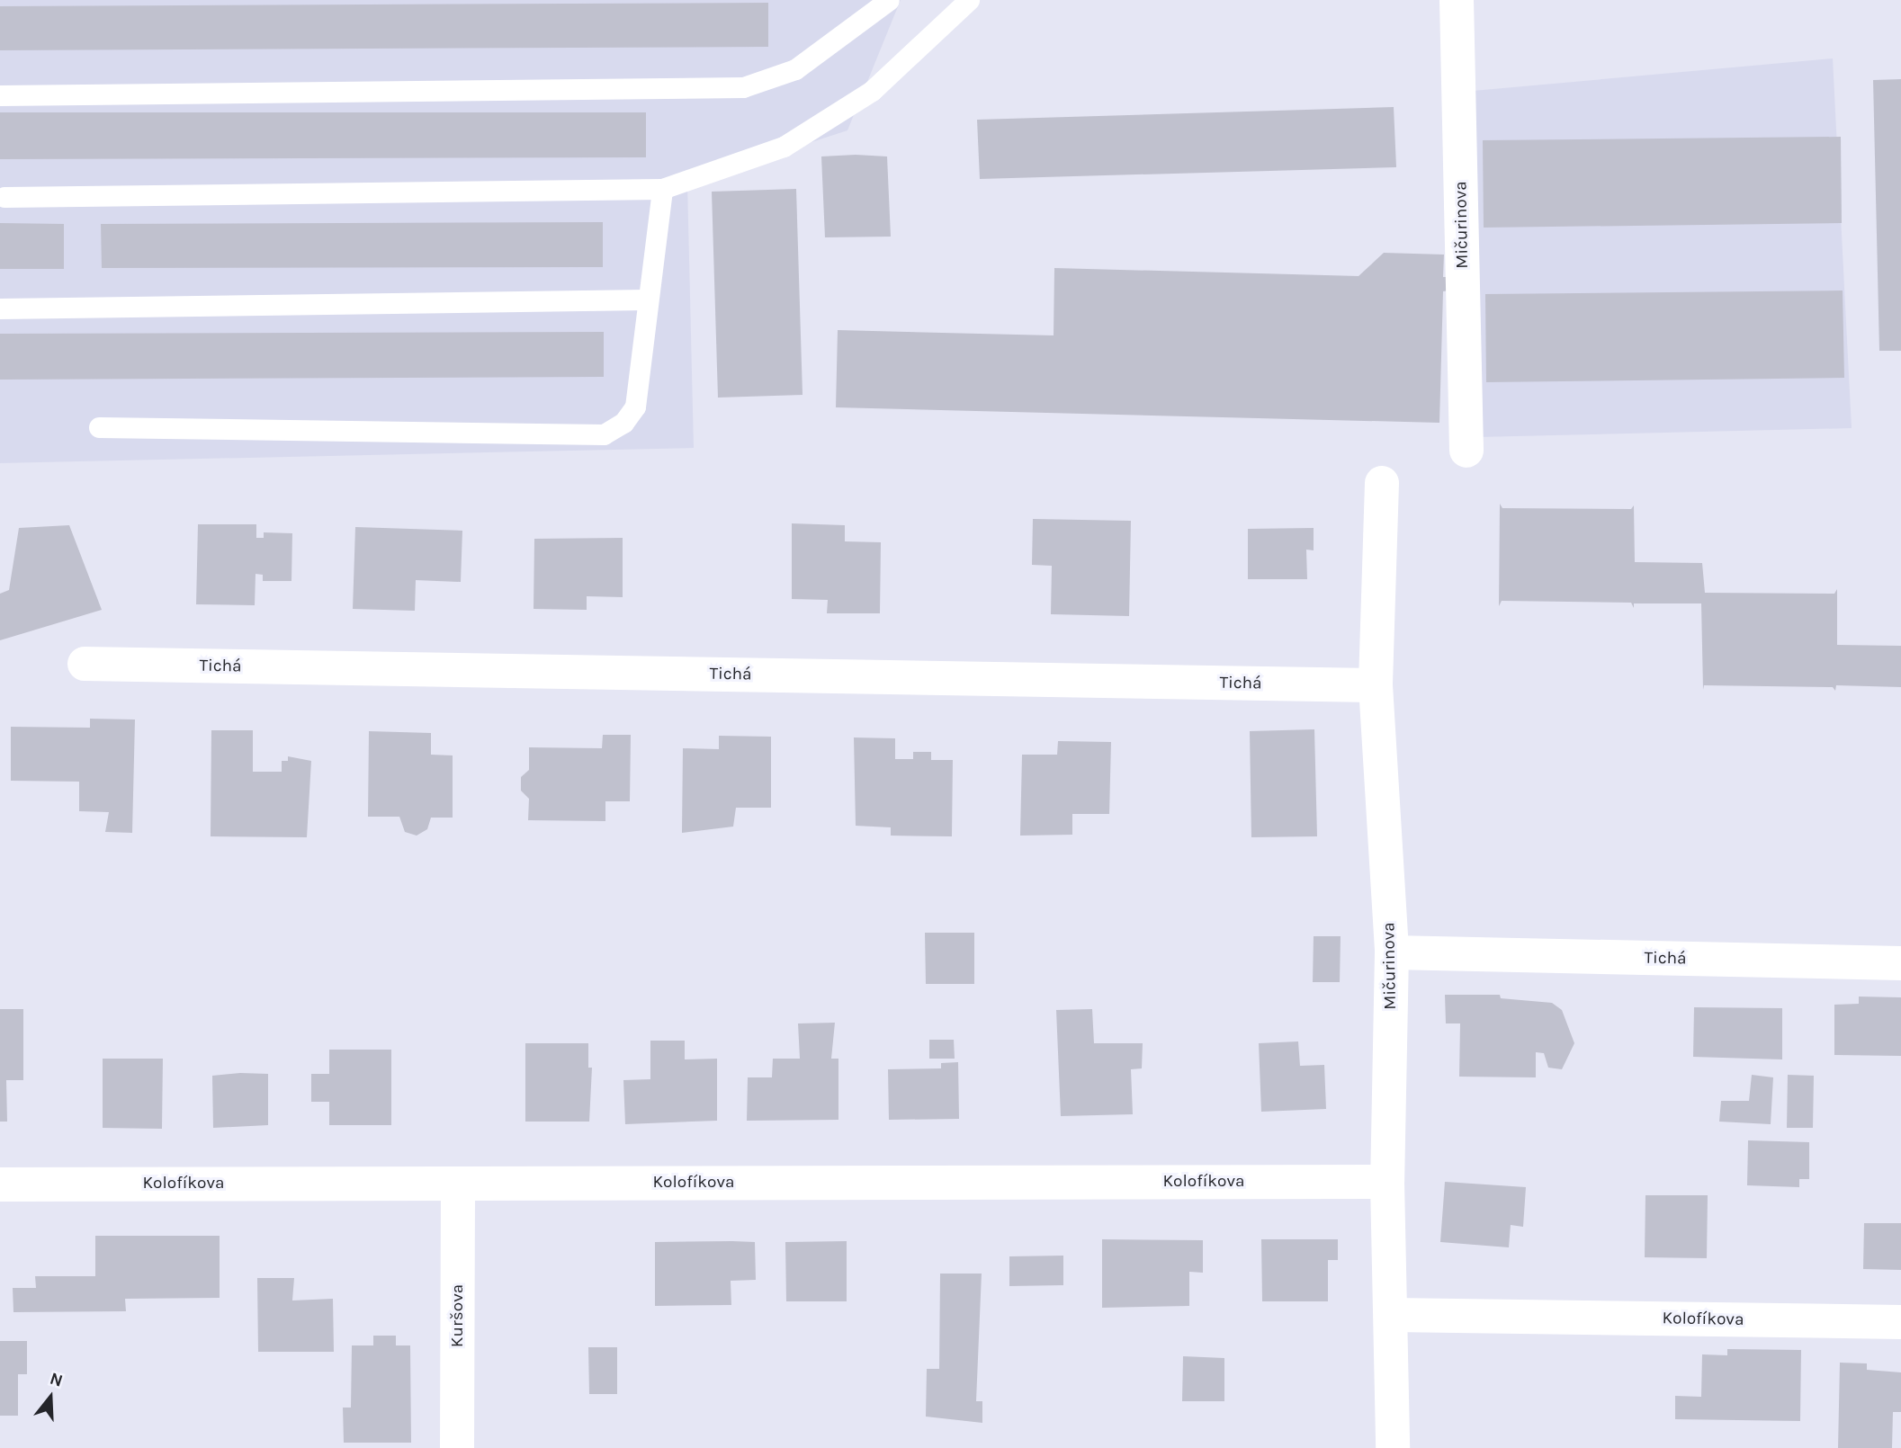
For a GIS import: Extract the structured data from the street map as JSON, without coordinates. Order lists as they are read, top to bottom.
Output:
{
  "streets": {
    "street": [
      "Mičurinova",
      "Tichá",
      "Kolofíkova",
      "Kuršova"
    ]
  },
  "crossings": [
    ["Mičurinova", "Tichá"],
    ["Mičurinova", "Kolofíkova"],
    ["Kolofíkova", "Kuršova"]
  ],
  "north": "top"
}
